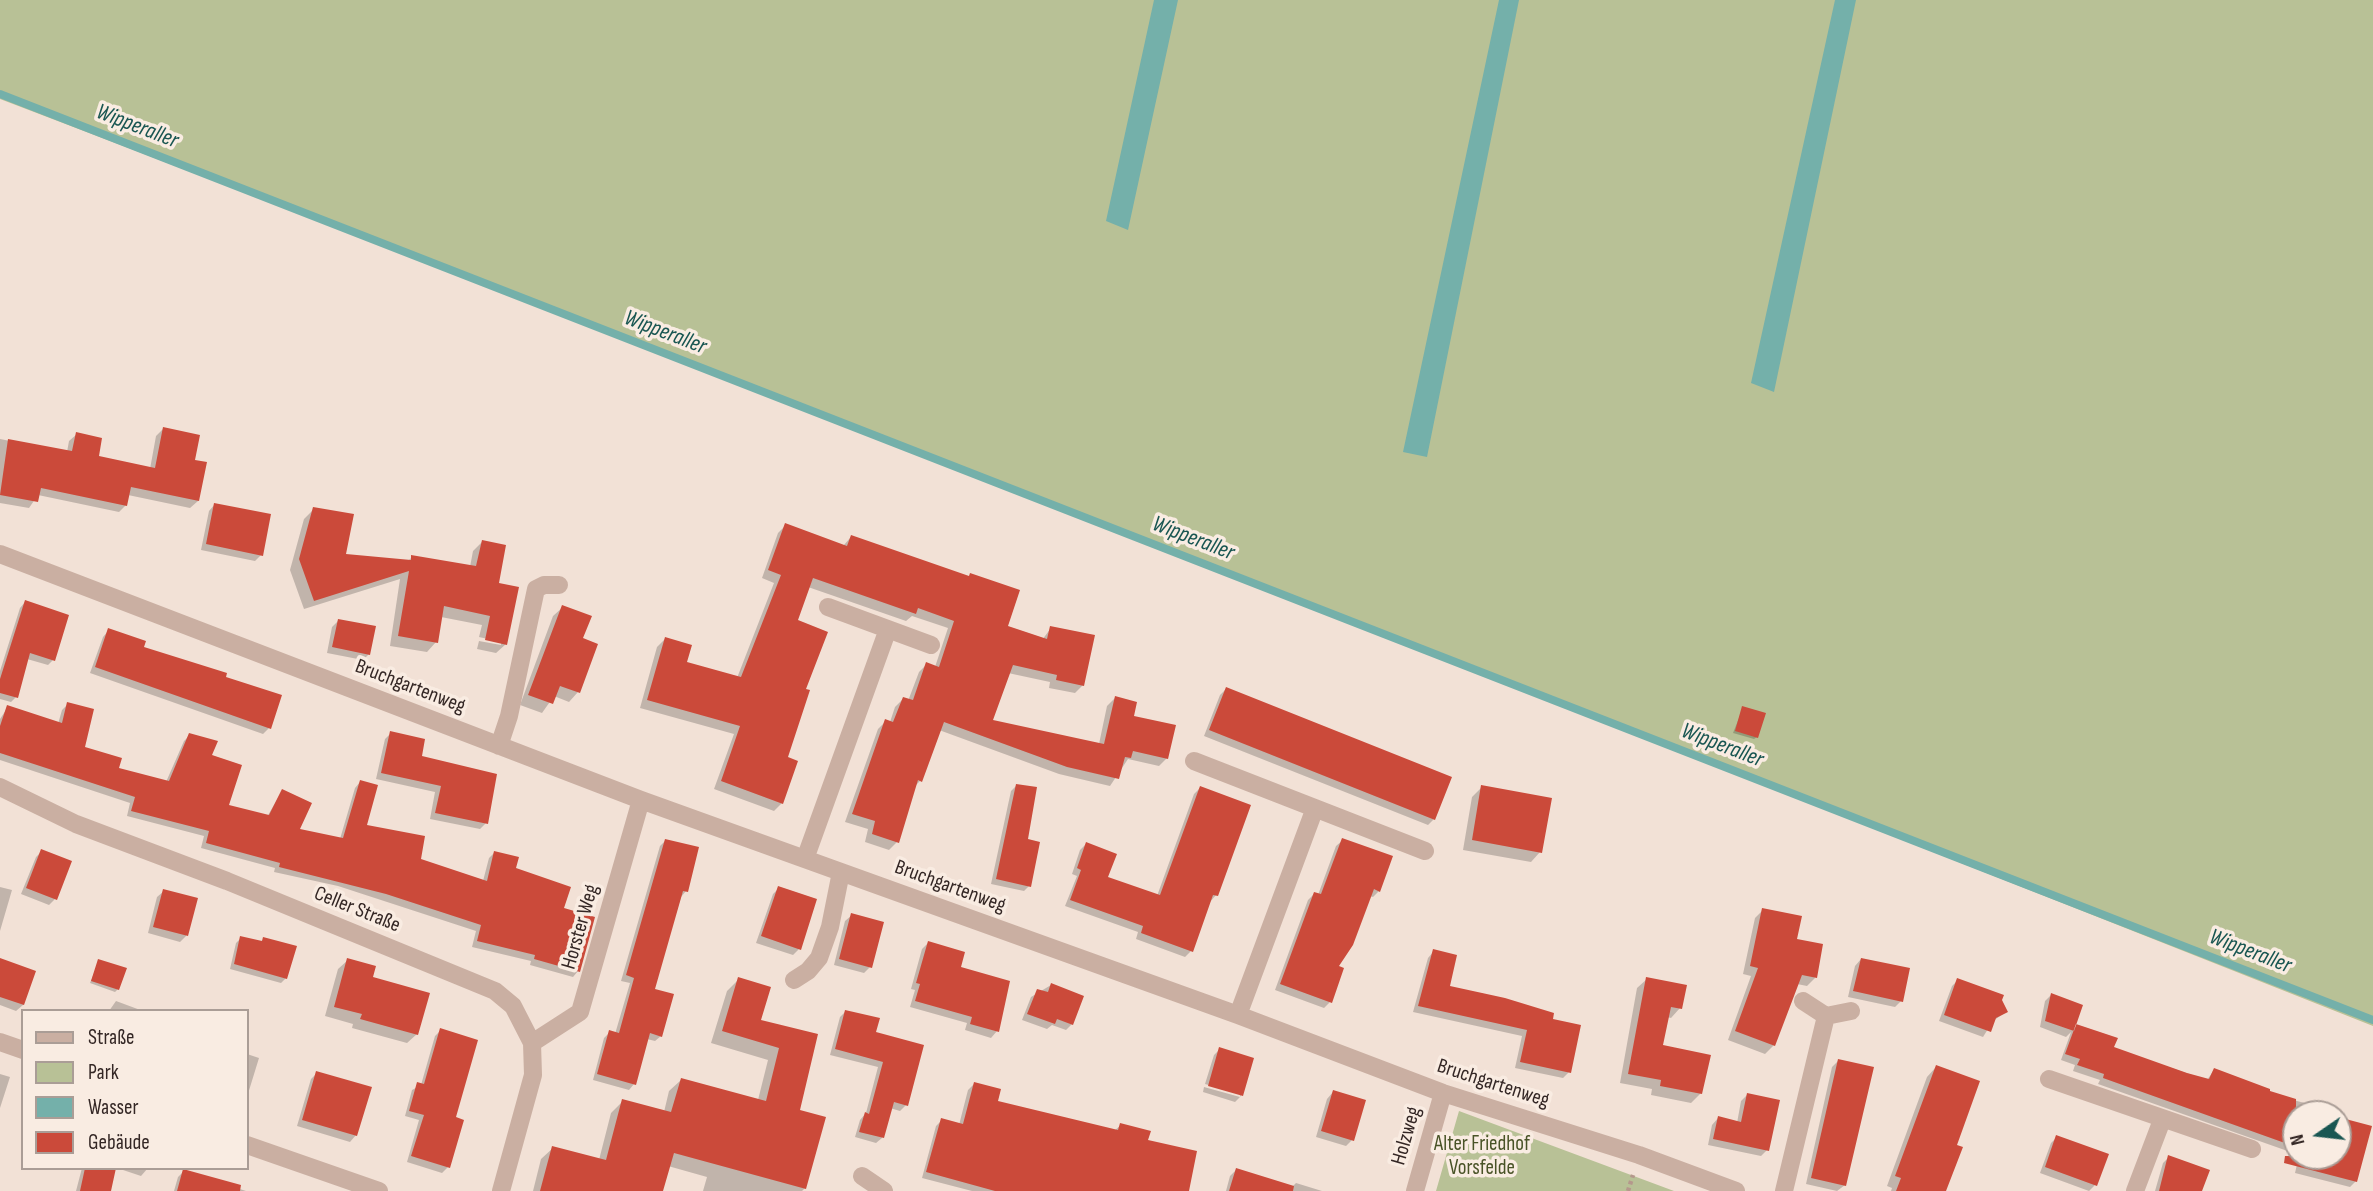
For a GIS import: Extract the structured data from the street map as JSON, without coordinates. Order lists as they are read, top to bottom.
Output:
{
  "streets": {
    "street": [
      "Bruchgartenweg",
      "Celler Straße",
      "Horster Weg",
      "Holzweg"
    ]
  },
  "crossings": [
    ["Bruchgartenweg", "Horster Weg"],
    ["Bruchgartenweg", "Holzweg"],
    ["Celler Straße", "Horster Weg"]
  ],
  "water": ["Wipperaller"],
  "parks": ["Alter Friedhof Vorsfelde"],
  "legend": [
    "Straße",
    "Park",
    "Wasser",
    "Gebäude"
  ],
  "north": "left"
}
